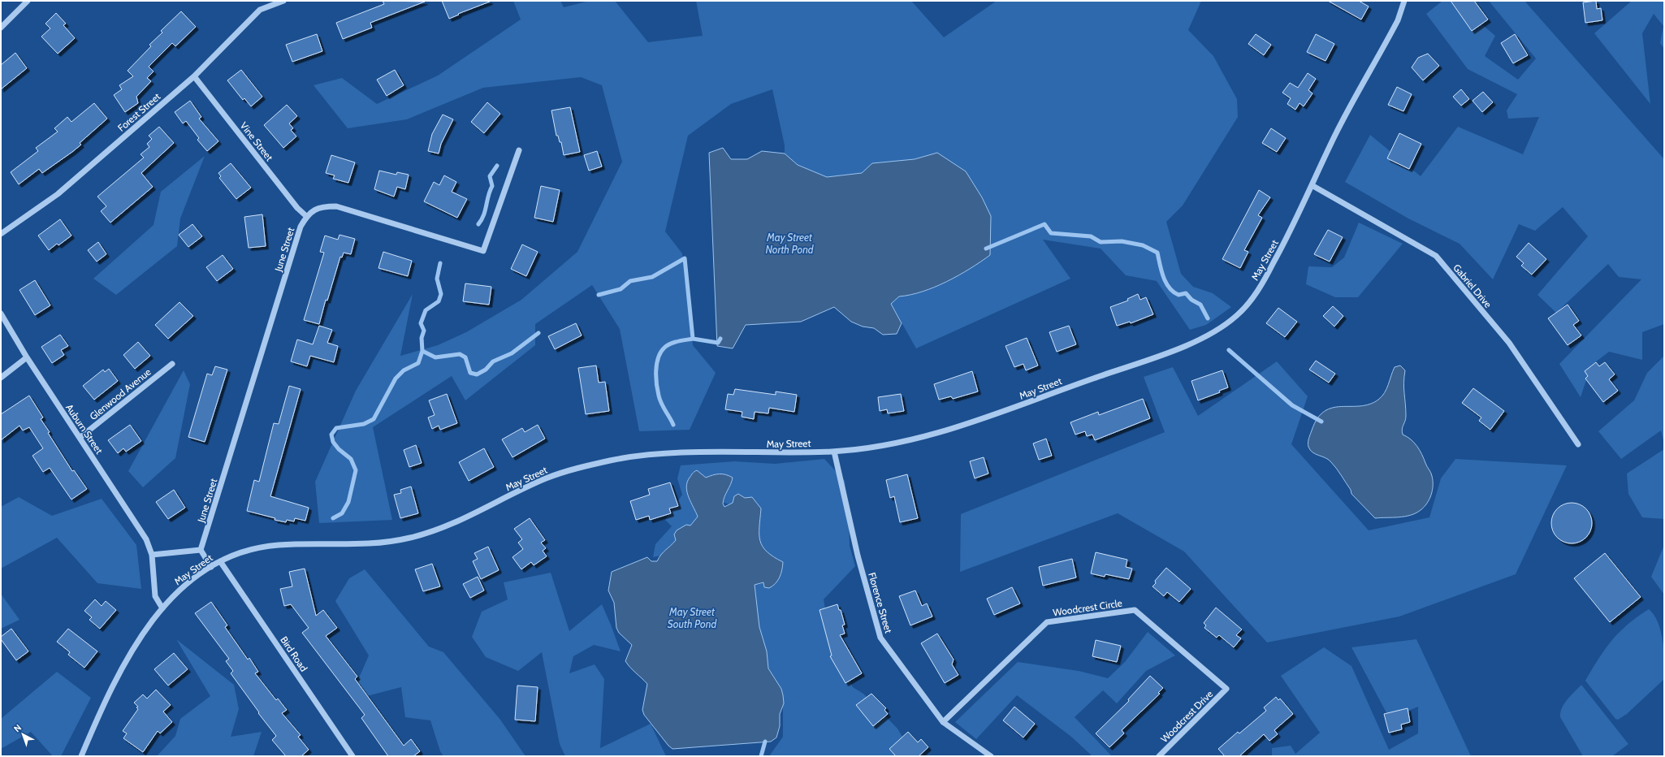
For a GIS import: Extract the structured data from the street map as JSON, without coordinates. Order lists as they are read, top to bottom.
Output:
{
  "streets": {
    "street": [
      "Forest Street",
      "Vine Street",
      "June Street",
      "May Street",
      "Gabriel Drive",
      "Glenwood Avenue",
      "Auburn Street",
      "Florence Street",
      "Woodcrest Circle",
      "Bird Road",
      "Woodcrest Drive"
    ]
  },
  "crossings": [
    ["Forest Street", "Vine Street"],
    ["Vine Street", "June Street"],
    ["May Street", "Gabriel Drive"],
    ["May Street", "Auburn Street"],
    ["May Street", "Florence Street"],
    ["May Street", "Bird Road"],
    ["Glenwood Avenue", "Auburn Street"],
    ["Florence Street", "Woodcrest Circle"],
    ["Woodcrest Circle", "Woodcrest Drive"]
  ],
  "water": ["May Street North Pond", "May Street South Pond"],
  "north": "top left"
}
